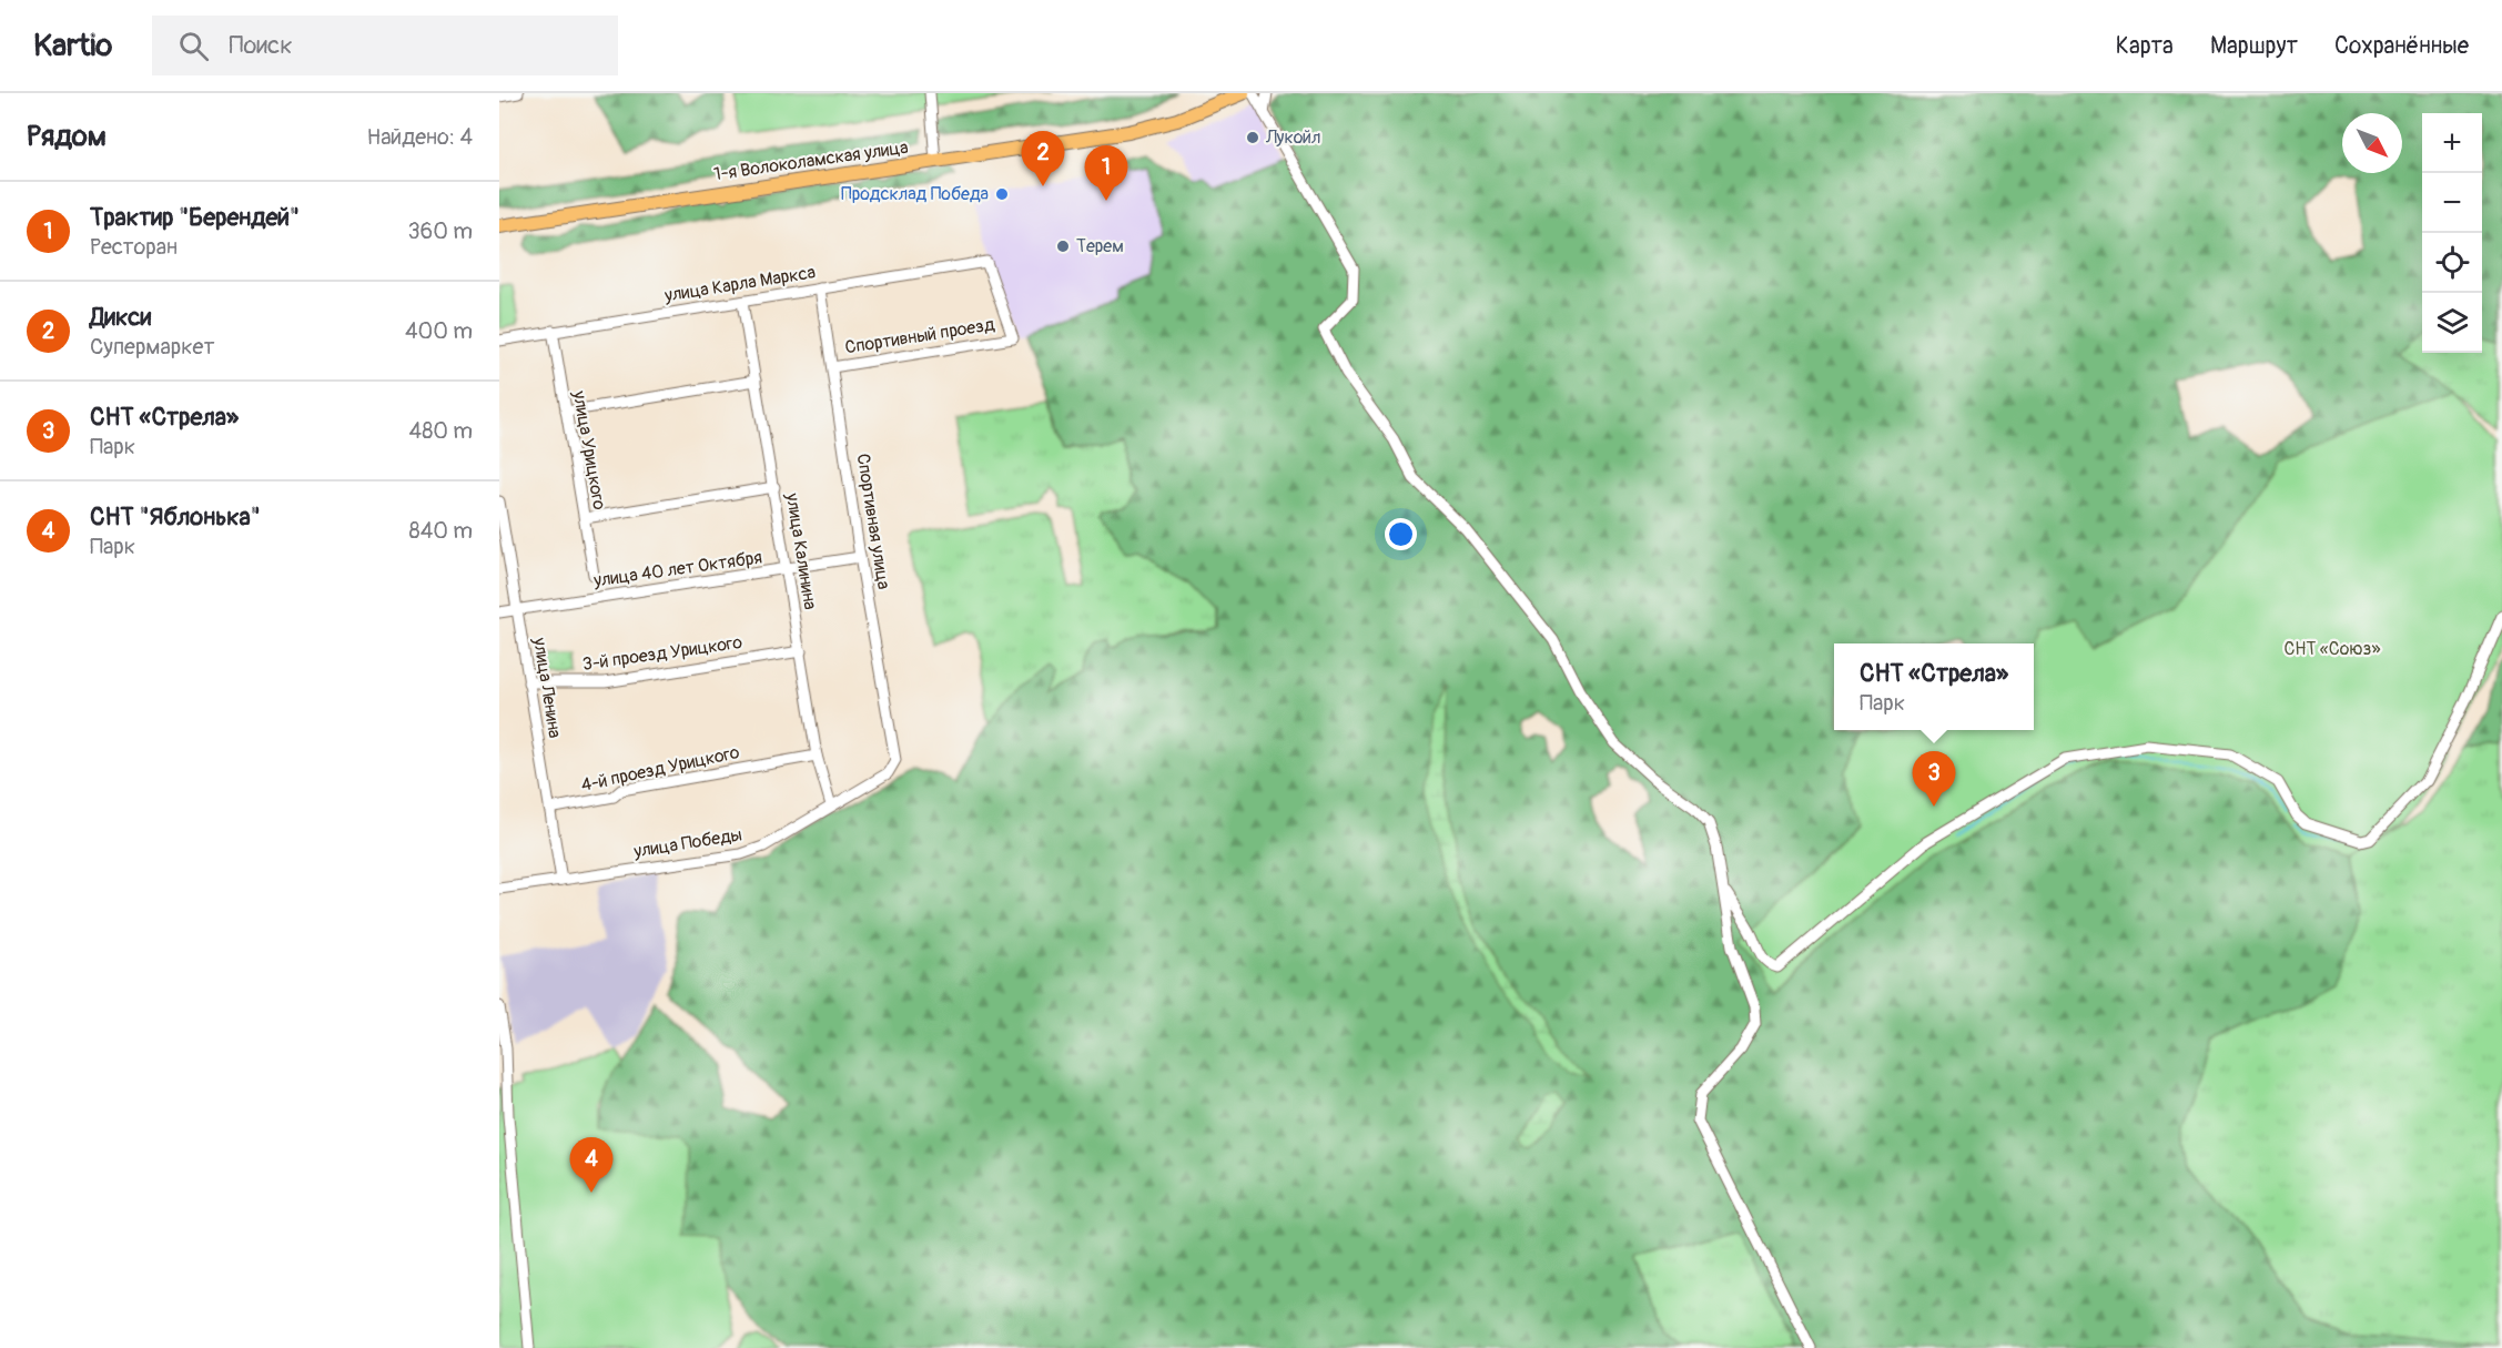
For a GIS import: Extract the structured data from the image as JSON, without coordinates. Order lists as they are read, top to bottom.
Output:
{
  "streets": {
    "main road": ["1-я Волоколамская улица"],
    "street": [
      "улица Карла Маркса",
      "Спортивный проезд",
      "улица Урицкого",
      "Спортивная улица",
      "улица Калинина",
      "улица 40 лет Октября",
      "3-й проезд Урицкого",
      "улица Ленина",
      "4-й проезд Урицкого",
      "улица Победы"
    ]
  },
  "crossings": [
    ["улица Карла Маркса", "Спортивный проезд"],
    ["улица Карла Маркса", "улица Урицкого"],
    ["улица Карла Маркса", "Спортивная улица"],
    ["улица Карла Маркса", "улица Калинина"],
    ["Спортивный проезд", "Спортивная улица"],
    ["Спортивная улица", "улица 40 лет Октября"],
    ["Спортивная улица", "улица Победы"],
    ["улица Калинина", "улица 40 лет Октября"],
    ["улица Калинина", "3-й проезд Урицкого"],
    ["улица Калинина", "4-й проезд Урицкого"],
    ["улица Калинина", "улица Победы"],
    ["улица 40 лет Октября", "улица Ленина"],
    ["3-й проезд Урицкого", "улица Ленина"],
    ["улица Ленина", "4-й проезд Урицкого"],
    ["улица Ленина", "улица Победы"]
  ],
  "parks": ["СНТ «Союз»"],
  "places": ["Лукойл", "Продсклад Победа", "Терем"],
  "north": "bottom right",
  "page": {
    "header": "Kartio",
    "search": "Поиск",
    "nav": ["Карта", "Маршрут", "Сохранённые"],
    "heading": ["Рядом", "Найдено: 4"],
    "map_buttons": ["+", "−"],
    "pins": [
      "2",
      "1",
      "3",
      "4"
    ],
    "list": [
      {
        "mark": "1",
        "name": "Трактир \"Берендей\"",
        "note": "Ресторан",
        "value": "360 m"
      },
      {
        "mark": "2",
        "name": "Дикси",
        "note": "Супермаркет",
        "value": "400 m"
      },
      {
        "mark": "3",
        "name": "СНТ «Стрела»",
        "note": "Парк",
        "value": "480 m"
      },
      {
        "mark": "4",
        "name": "СНТ \"Яблонька\"",
        "note": "Парк",
        "value": "840 m"
      }
    ],
    "popup": ["СНТ «Стрела»", "Парк"]
  }
}
